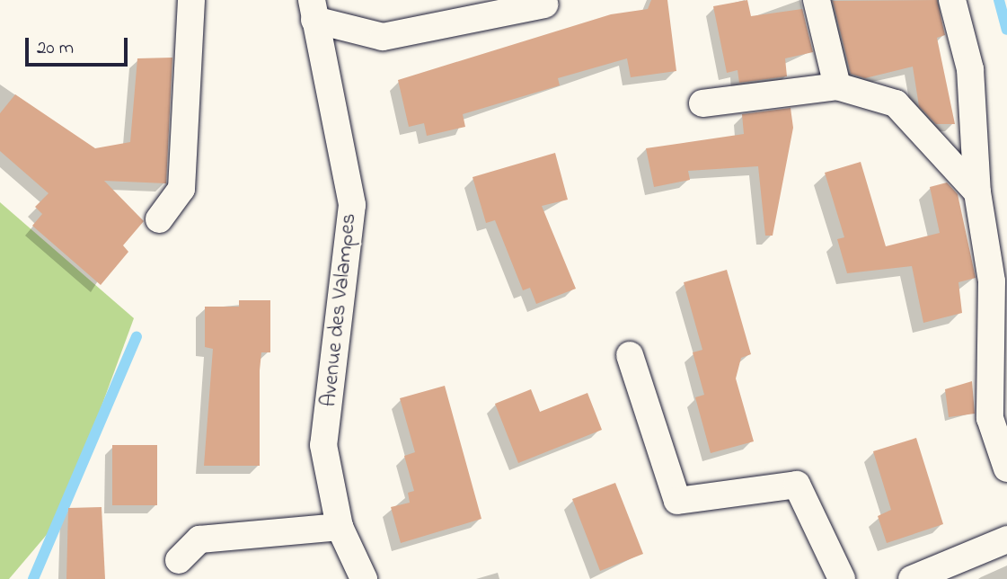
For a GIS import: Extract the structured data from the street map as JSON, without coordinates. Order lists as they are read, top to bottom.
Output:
{
  "streets": {
    "street": ["Avenue des Valampes"]
  },
  "scale_bar": "20 m"
}
